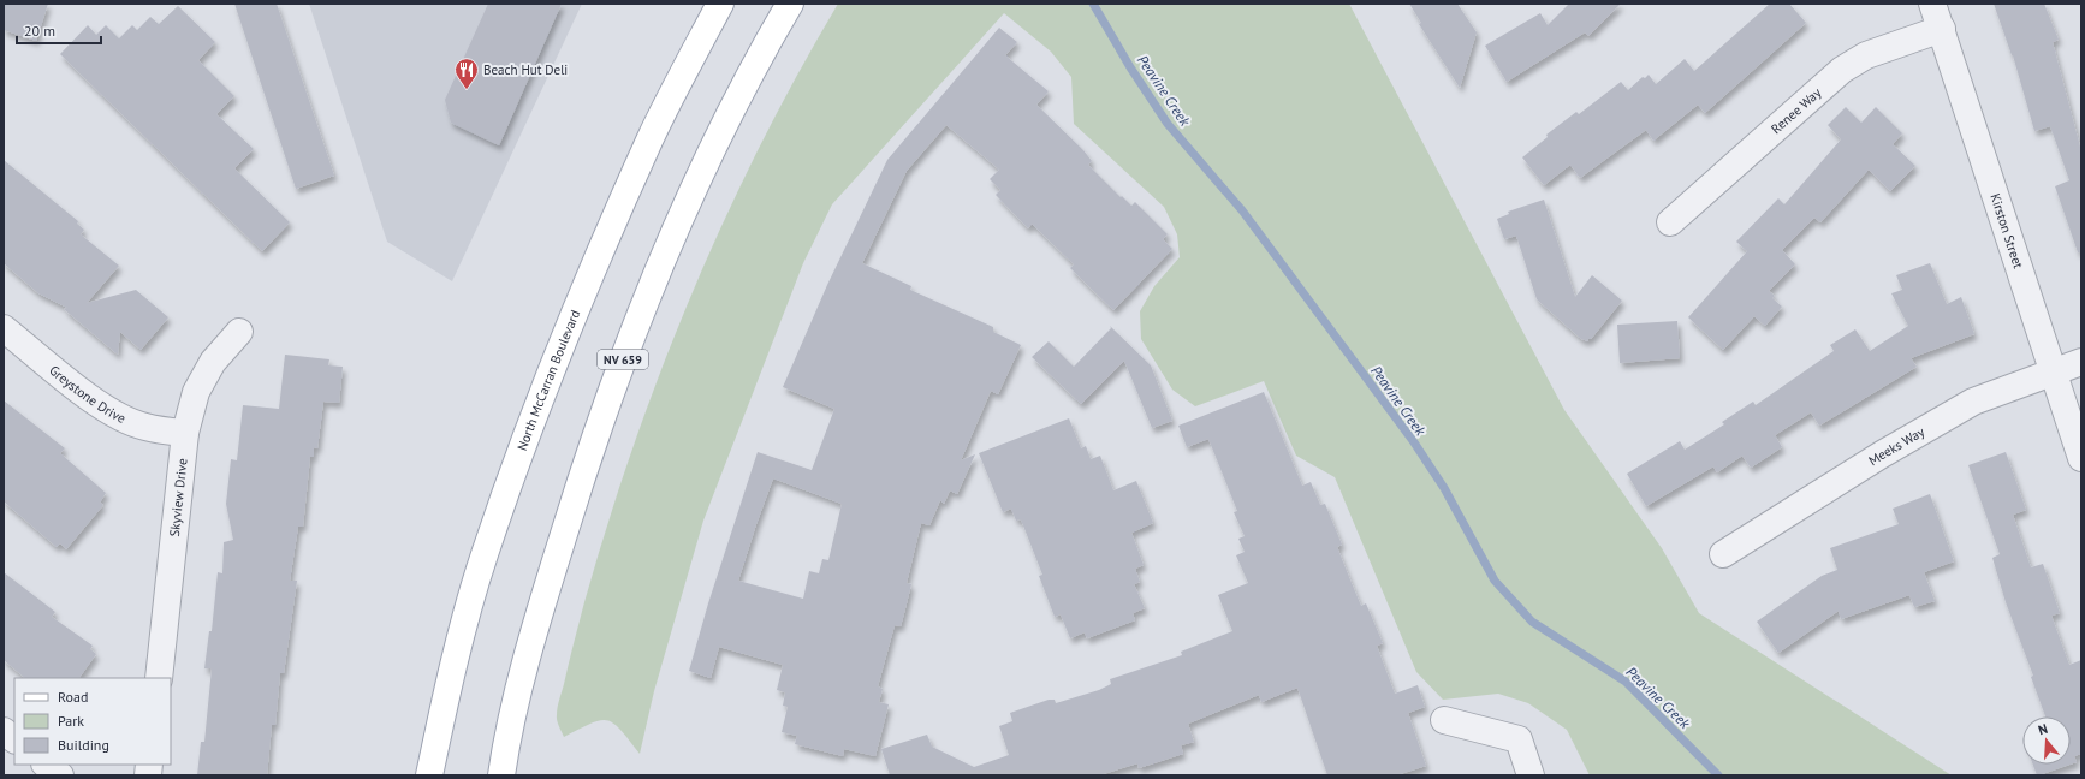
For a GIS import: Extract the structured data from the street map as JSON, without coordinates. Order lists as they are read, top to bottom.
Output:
{
  "streets": {
    "main road": ["NV 659", "North McCarran Boulevard"],
    "street": [
      "Renee Way",
      "Kirston Street",
      "Greystone Drive",
      "Meeks Way",
      "Skyview Drive"
    ]
  },
  "crossings": [
    ["Renee Way", "Kirston Street"],
    ["Kirston Street", "Meeks Way"],
    ["Greystone Drive", "Skyview Drive"]
  ],
  "water": ["Peavine Creek"],
  "places": {
    "restaurant": ["Beach Hut Deli"]
  },
  "legend": ["Road", "Park", "Building"],
  "scale_bar": "20 m",
  "north": "top"
}
